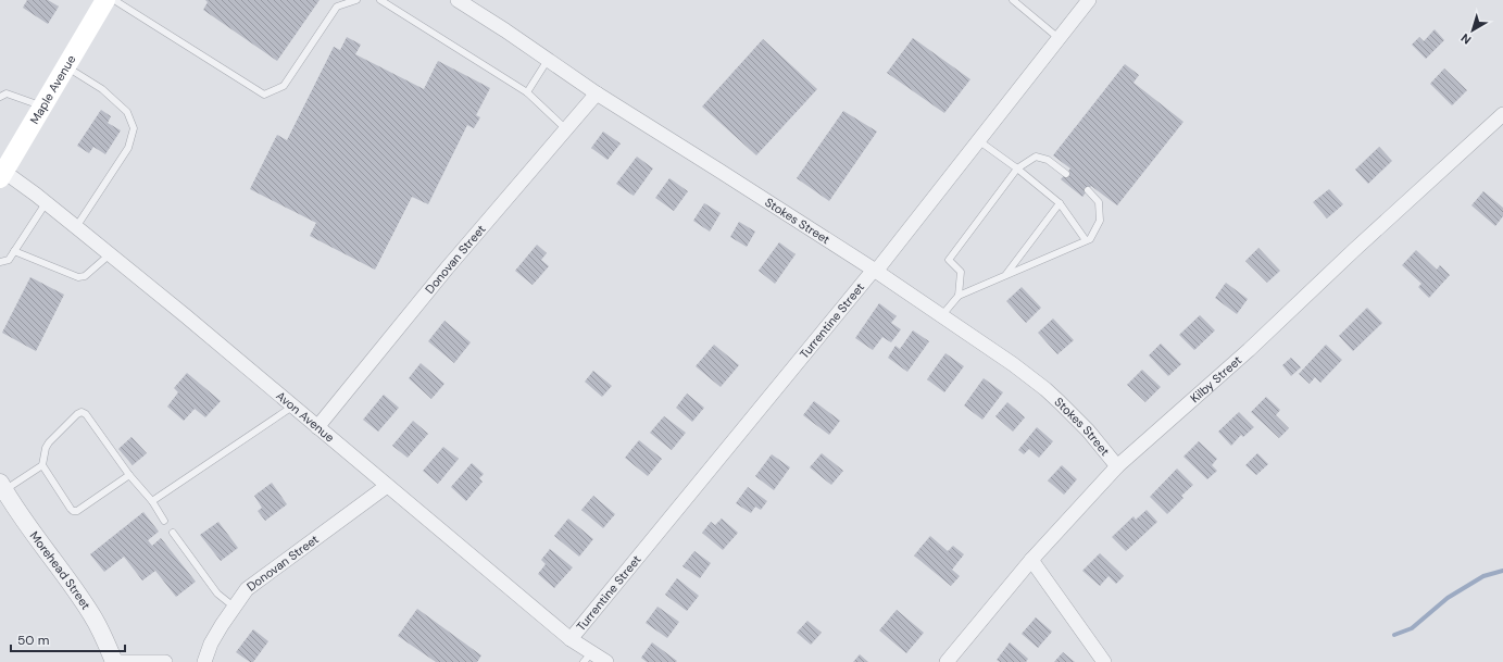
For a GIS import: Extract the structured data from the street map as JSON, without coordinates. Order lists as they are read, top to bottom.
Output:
{
  "streets": {
    "main road": ["Maple Avenue"],
    "street": [
      "Stokes Street",
      "Donovan Street",
      "Turrentine Street",
      "Kilby Street",
      "Avon Avenue",
      "Morehead Street"
    ]
  },
  "crossings": [
    ["Maple Avenue", "Avon Avenue"],
    ["Stokes Street", "Donovan Street"],
    ["Stokes Street", "Turrentine Street"],
    ["Stokes Street", "Kilby Street"],
    ["Donovan Street", "Avon Avenue"],
    ["Turrentine Street", "Avon Avenue"]
  ],
  "scale_bar": "50 m",
  "north": "bottom left"
}
